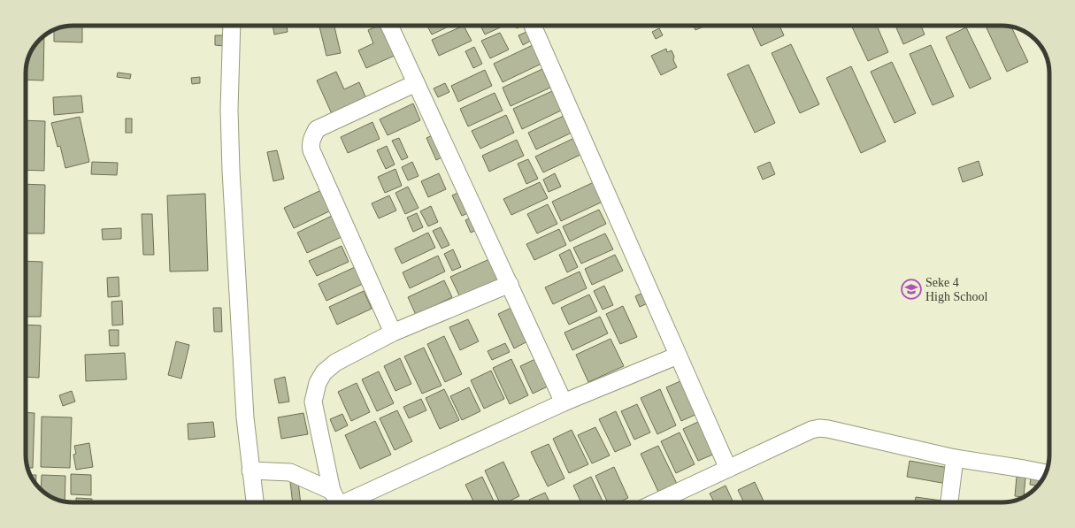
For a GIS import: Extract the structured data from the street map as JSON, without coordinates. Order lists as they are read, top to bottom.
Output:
{
  "places": {
    "school or university": ["Seke 4 High School"]
  }
}
